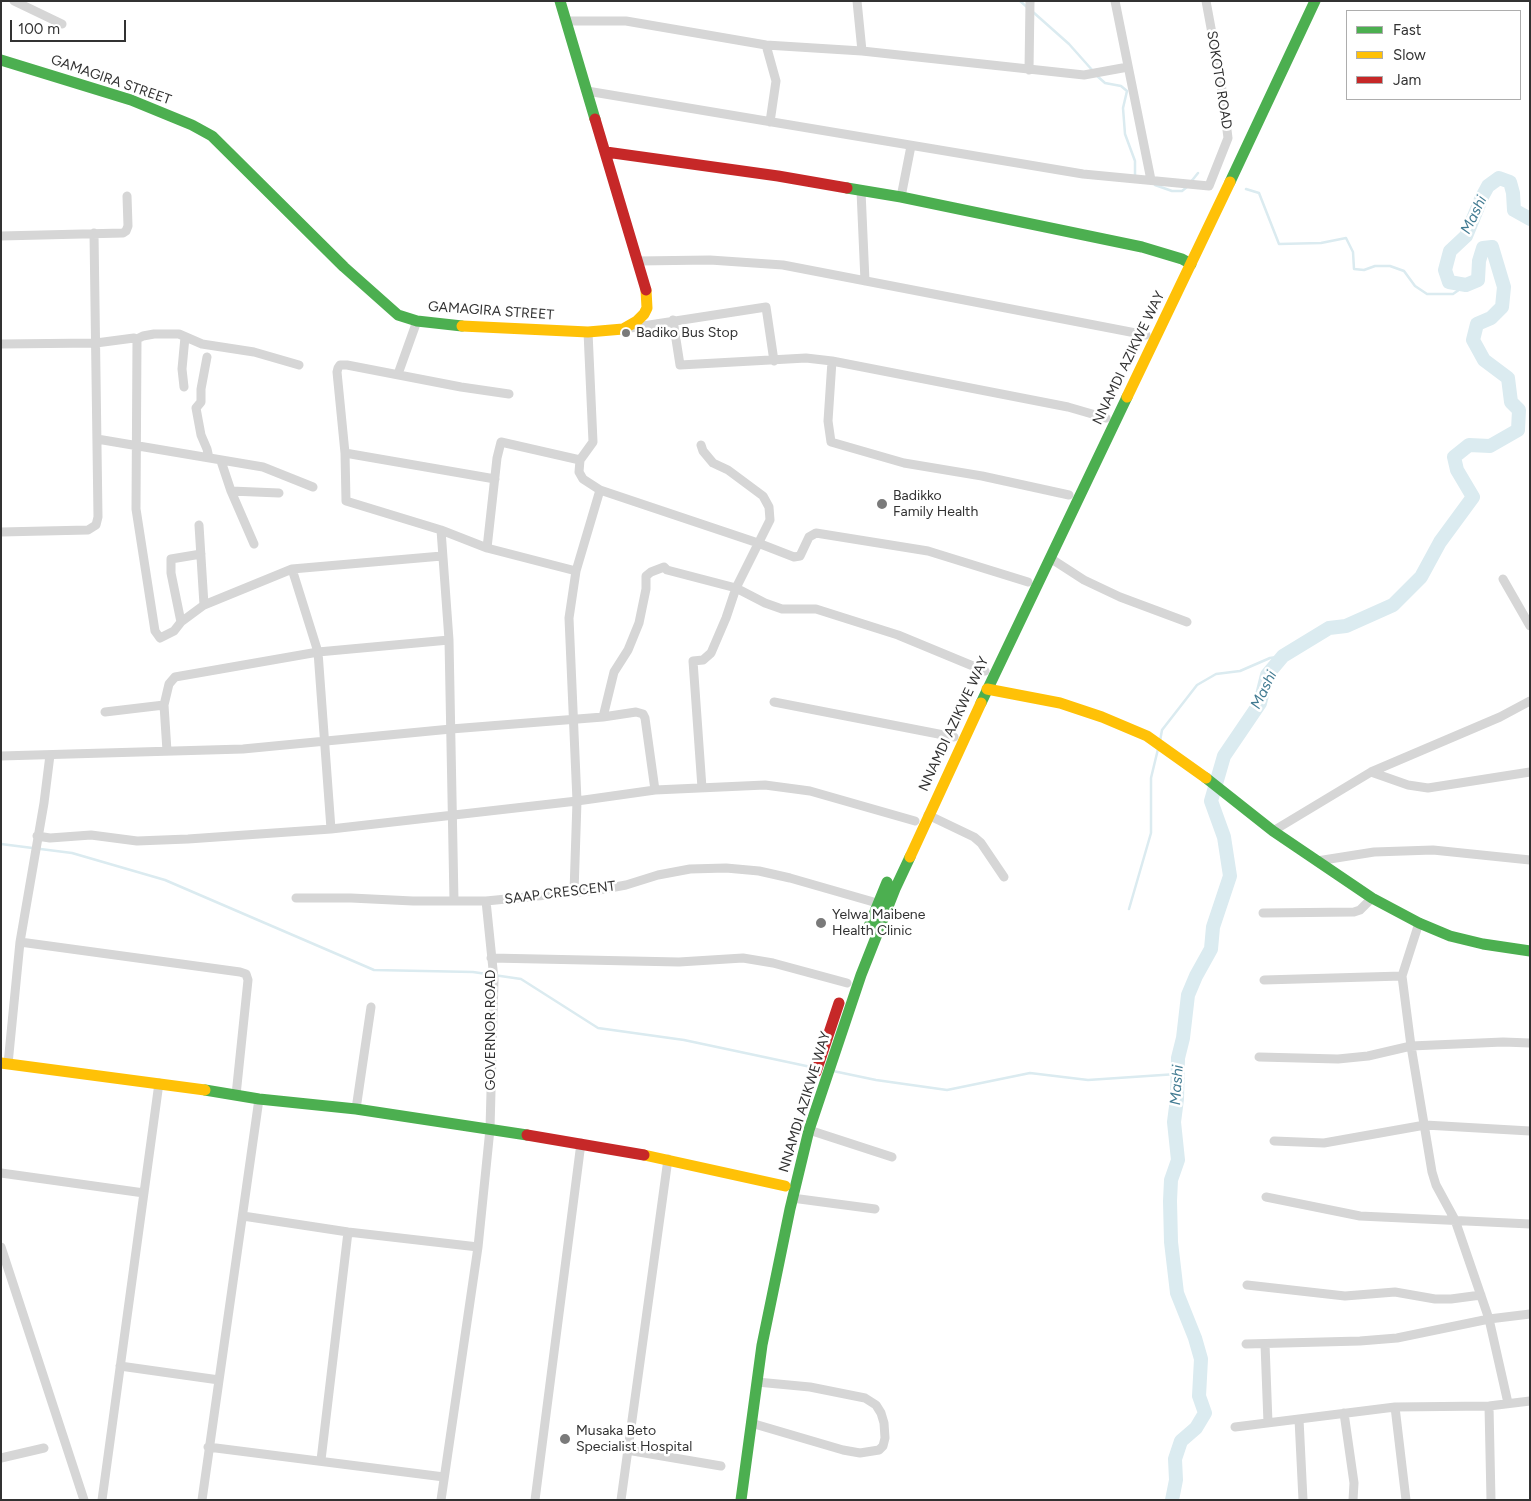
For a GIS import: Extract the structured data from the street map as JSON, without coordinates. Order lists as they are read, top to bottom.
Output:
{
  "streets": {
    "main road": ["GAMAGIRA STREET", "NNAMDI AZIKWE WAY"],
    "street": ["SOKOTO ROAD", "SAAP CRESCENT", "GOVERNOR ROAD"]
  },
  "crossings": [
    ["NNAMDI AZIKWE WAY", "SAAP CRESCENT"],
    ["SAAP CRESCENT", "GOVERNOR ROAD"]
  ],
  "water": ["Mashi"],
  "places": [
    "Badiko Bus Stop",
    "Badikko Family Health",
    "Yelwa Maibene Health Clinic",
    "Musaka Beto Specialist Hospital"
  ],
  "legend": ["Fast", "Slow", "Jam"],
  "scale_bar": "100 m"
}
